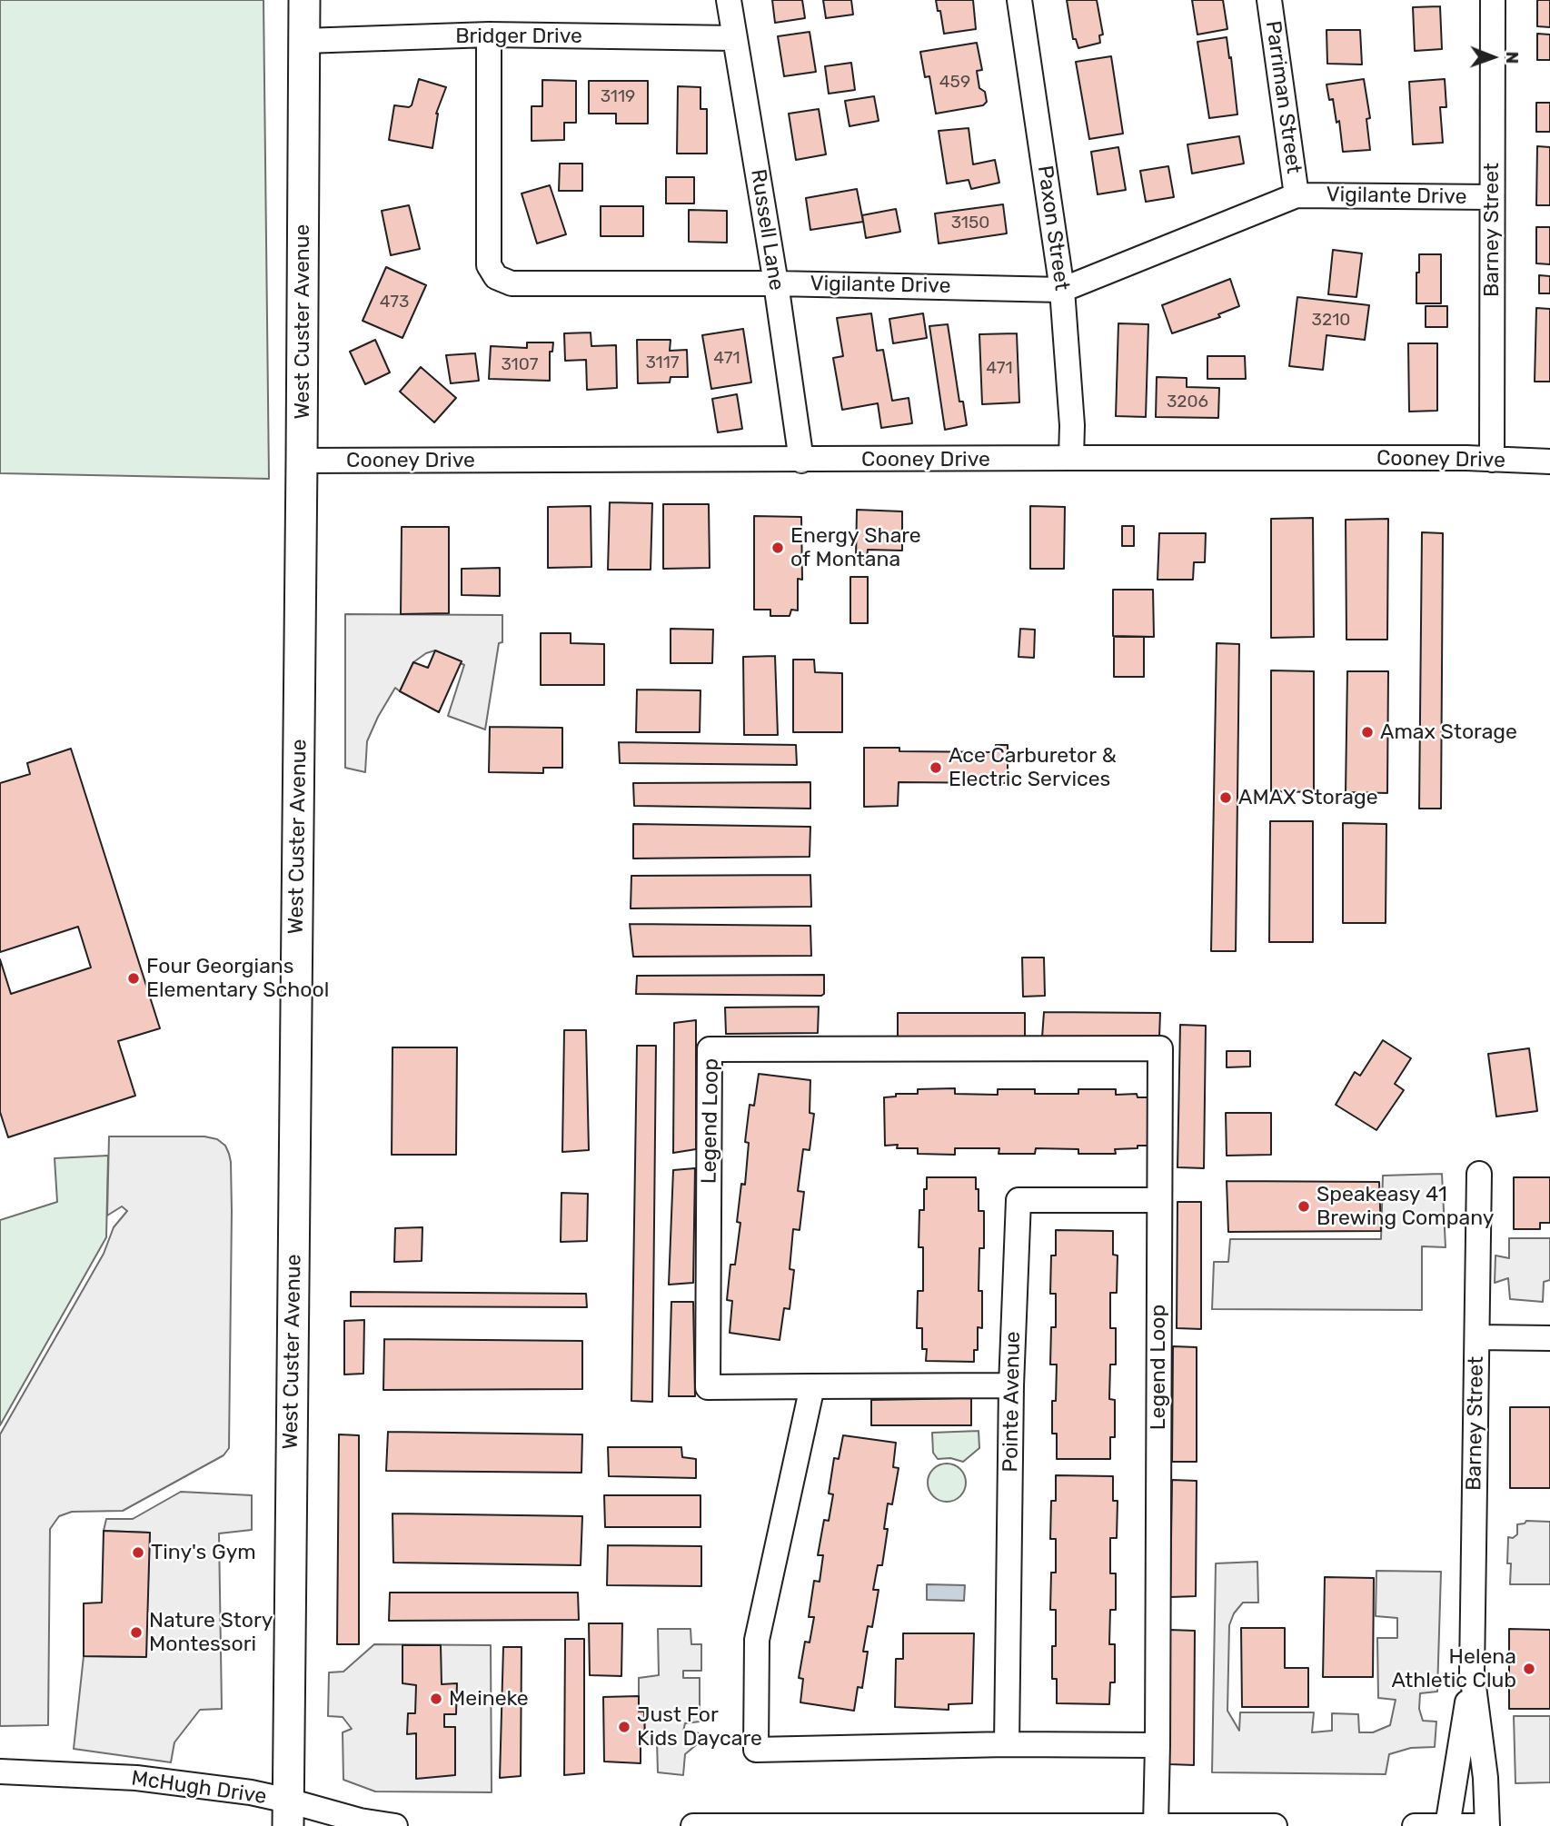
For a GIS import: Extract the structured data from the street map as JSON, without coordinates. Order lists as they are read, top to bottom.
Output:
{
  "streets": {
    "main road": ["West Custer Avenue"],
    "street": [
      "Bridger Drive",
      "Parriman Street",
      "Vigilante Drive",
      "Paxon Street",
      "Russell Lane",
      "Barney Street",
      "Cooney Drive",
      "Legend Loop",
      "Pointe Avenue",
      "McHugh Drive"
    ]
  },
  "crossings": [
    ["Bridger Drive", "Vigilante Drive"],
    ["Bridger Drive", "Russell Lane"],
    ["Bridger Drive", "West Custer Avenue"],
    ["Parriman Street", "Vigilante Drive"],
    ["Vigilante Drive", "Paxon Street"],
    ["Vigilante Drive", "Russell Lane"],
    ["Vigilante Drive", "Barney Street"],
    ["Paxon Street", "Cooney Drive"],
    ["Russell Lane", "Cooney Drive"],
    ["Barney Street", "Cooney Drive"],
    ["West Custer Avenue", "Cooney Drive"],
    ["West Custer Avenue", "McHugh Drive"],
    ["Legend Loop", "Pointe Avenue"]
  ],
  "places": [
    "Energy Share of Montana",
    "Amax Storage",
    "Ace Carburetor & Electric Services",
    "AMAX Storage",
    "Four Georgians Elementary School",
    "Speakeasy 41 Brewing Company",
    "Tiny's Gym",
    "Nature Story Montessori",
    "Helena Athletic Club",
    "Meineke",
    "Just For Kids Daycare"
  ],
  "house_numbers": [
    "459",
    "3119",
    "3150",
    "473",
    "3210",
    "471",
    "3117",
    "3107",
    "471",
    "3206"
  ],
  "north": "right"
}
